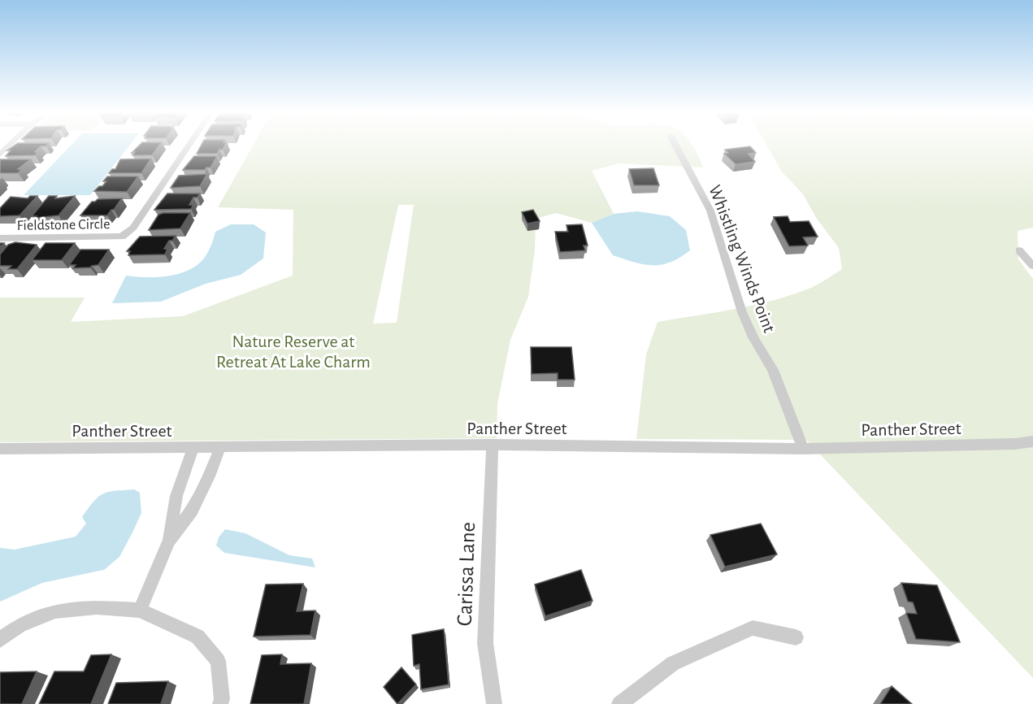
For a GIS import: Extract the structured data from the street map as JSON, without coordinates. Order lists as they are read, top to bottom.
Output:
{
  "streets": {
    "street": [
      "Fieldstone Circle",
      "Whistling Winds Point",
      "Panther Street",
      "Carissa Lane"
    ]
  },
  "crossings": [
    ["Whistling Winds Point", "Panther Street"],
    ["Panther Street", "Carissa Lane"]
  ],
  "parks": ["Nature Reserve at Retreat At Lake Charm"]
}
